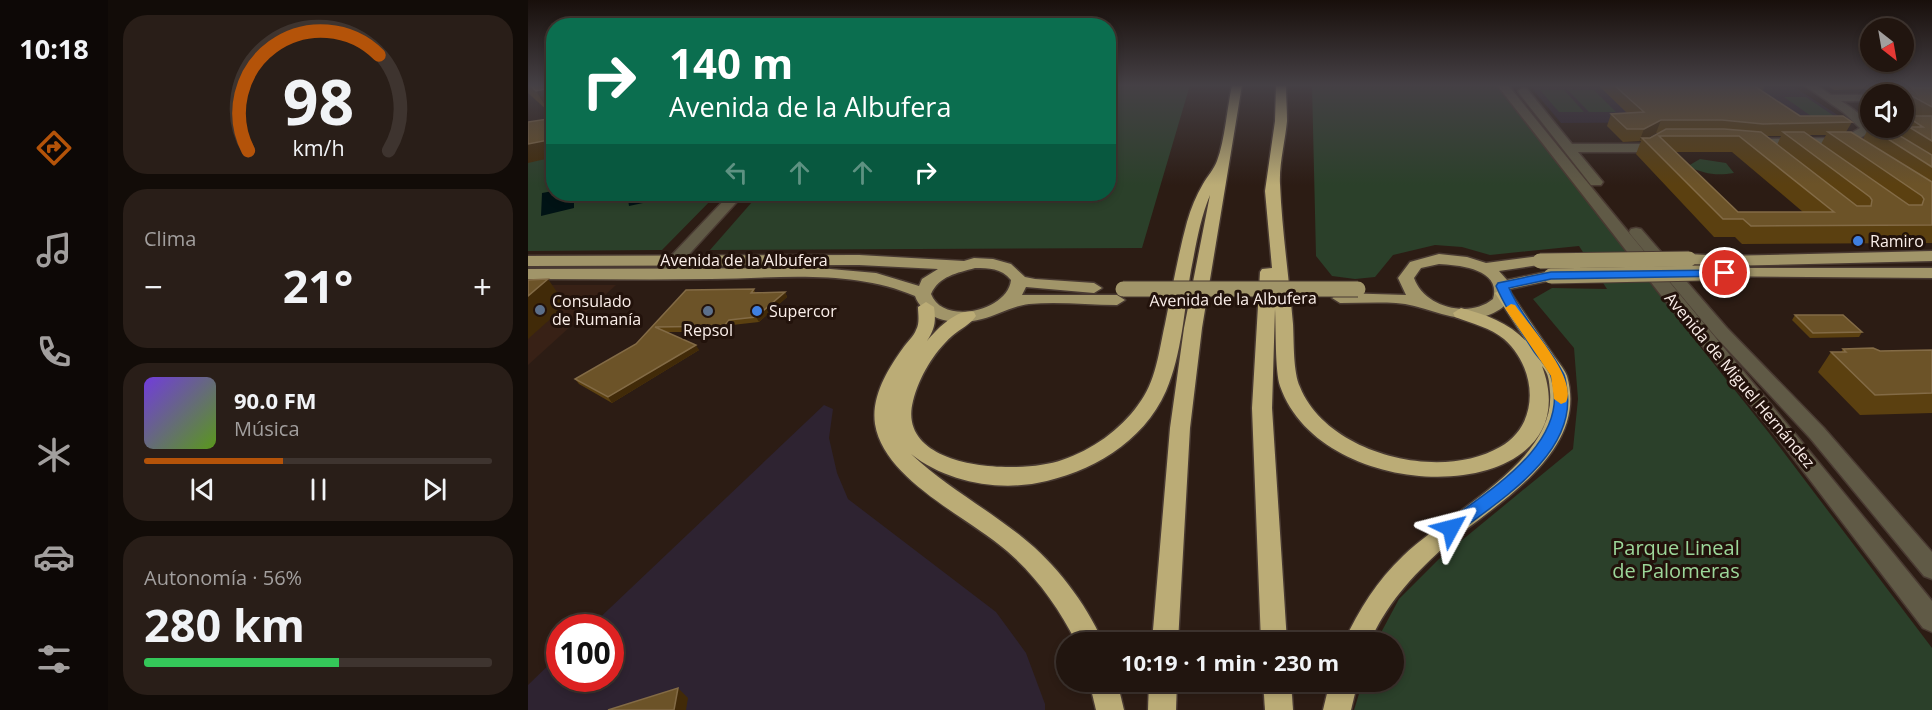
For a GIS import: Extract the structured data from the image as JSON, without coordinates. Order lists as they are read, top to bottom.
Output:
{
  "streets": {
    "main road": ["Avenida de la Albufera"],
    "street": ["Avenida de Miguel Hernández"]
  },
  "parks": ["Parque Lineal de Palomeras"],
  "places": [
    "Ramiro",
    "Consulado de Rumanía",
    "Repsol",
    "Supercor"
  ],
  "north": "bottom right",
  "page": {
    "tabs": "10:18",
    "turn": ["140 m", "Avenida de la Albufera"],
    "tile": [
      "Clima",
      ["Autonomía · 56%", "280 km"]
    ],
    "heat": ["−", "21°", "+"],
    "song": ["90.0 FM", "Música"],
    "limit": "100",
    "trip": "10:19 · 1 min · 230 m",
    "gauge": ["98", "km/h"]
  }
}
